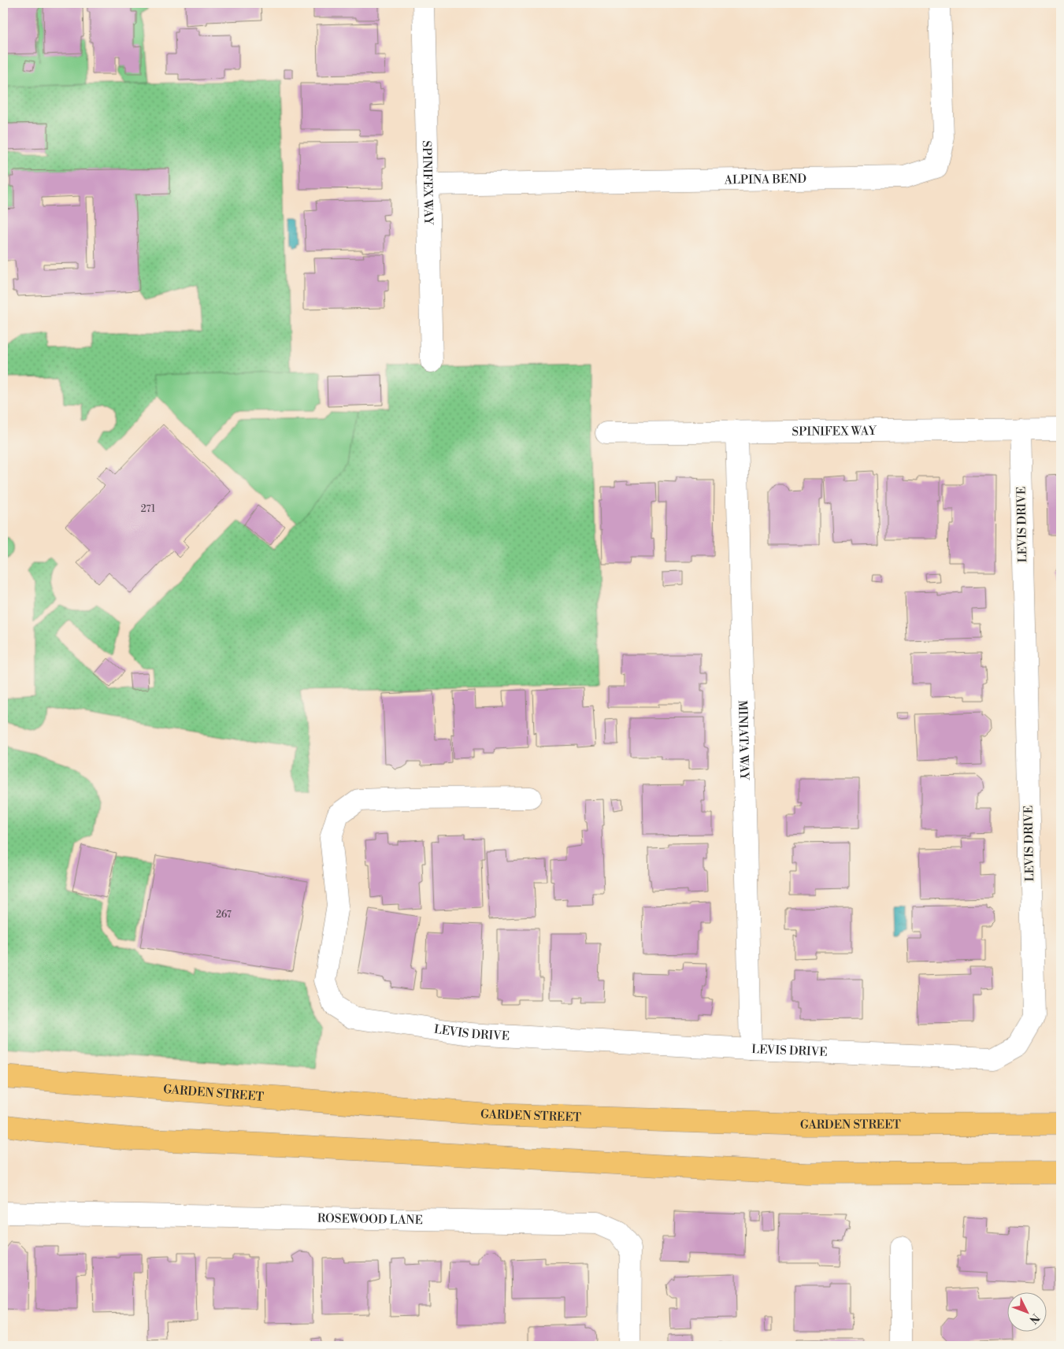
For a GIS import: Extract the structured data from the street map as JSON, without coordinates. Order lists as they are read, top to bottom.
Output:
{
  "streets": {
    "main road": ["GARDEN STREET"],
    "street": [
      "ALPINA BEND",
      "SPINIFEX WAY",
      "LEVIS DRIVE",
      "MINIATA WAY",
      "ROSEWOOD LANE"
    ]
  },
  "crossings": [
    ["ALPINA BEND", "SPINIFEX WAY"],
    ["SPINIFEX WAY", "LEVIS DRIVE"],
    ["SPINIFEX WAY", "MINIATA WAY"],
    ["LEVIS DRIVE", "MINIATA WAY"]
  ],
  "house_numbers": ["271", "267"],
  "north": "bottom right"
}
